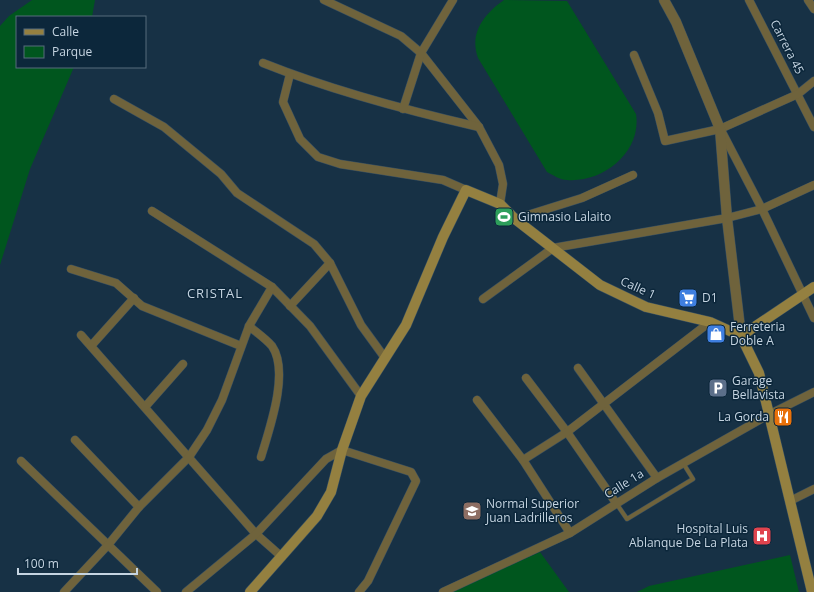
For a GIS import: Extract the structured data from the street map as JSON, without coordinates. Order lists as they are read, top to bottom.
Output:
{
  "streets": {
    "main road": ["Calle 1"],
    "street": ["Carrera 45", "Calle 1a"]
  },
  "districts": ["CRISTAL"],
  "places": {
    "sports": ["Gimnasio Lalaito"],
    "supermarket": ["D1"],
    "shop": ["Ferreteria Doble A"],
    "parking": ["Garage Bellavista"],
    "restaurant": ["La Gorda"],
    "school or university": ["Normal Superior Juan Ladrilleros"],
    "hospital": ["Hospital Luis Ablanque De La Plata"]
  },
  "legend": ["Calle", "Parque"],
  "scale_bar": "100 m"
}
